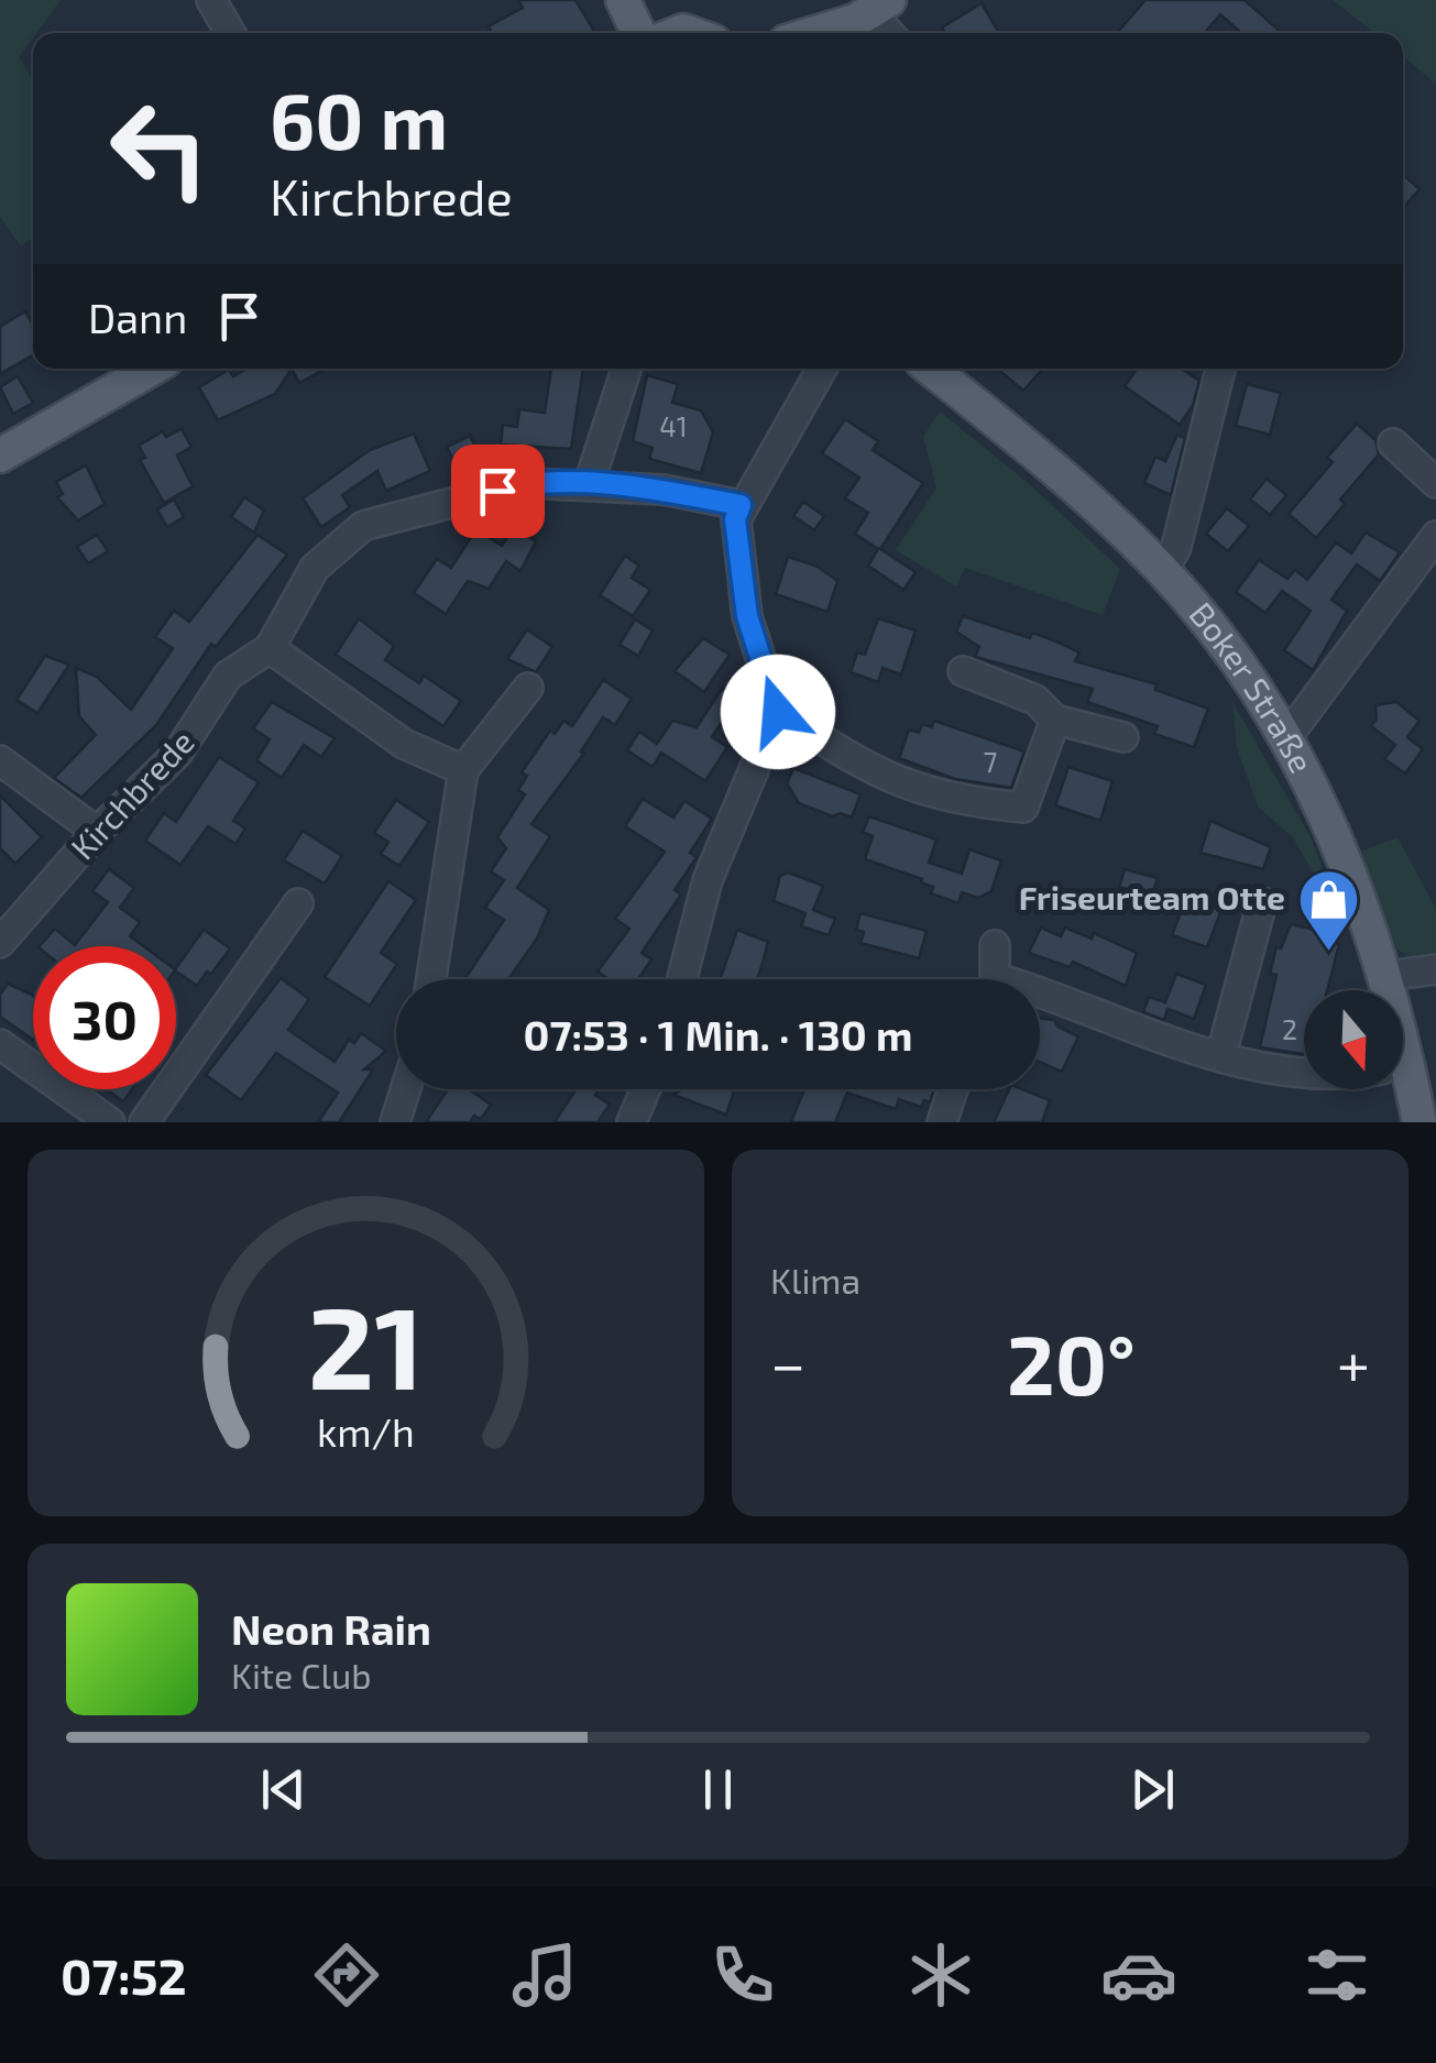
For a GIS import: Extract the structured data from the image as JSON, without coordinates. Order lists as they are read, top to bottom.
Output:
{
  "streets": {
    "main road": ["Boker Straße"],
    "street": ["Kirchbrede"]
  },
  "places": {
    "shop": ["Friseurteam Otte"]
  },
  "house_numbers": ["41", "7", "2"],
  "north": "bottom",
  "page": {
    "turn": ["60 m", "Kirchbrede"],
    "then": "Dann",
    "limit": "30",
    "trip": "07:53 · 1 Min. · 130 m",
    "tile": "Klima",
    "heat": ["−", "20°", "+"],
    "song": ["Neon Rain", "Kite Club"],
    "tabs": "07:52",
    "gauge": ["21", "km/h"]
  }
}
